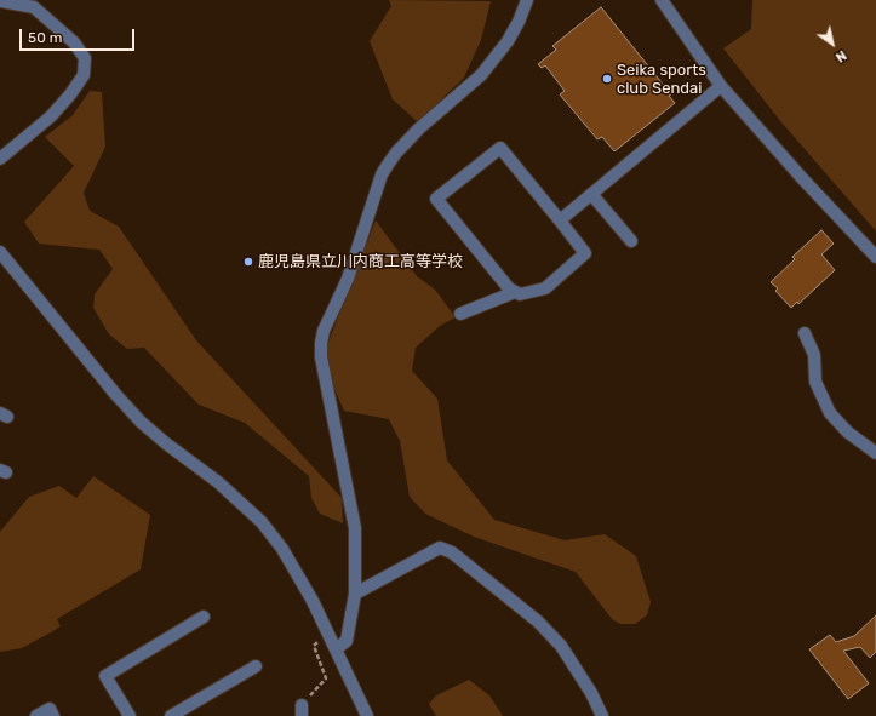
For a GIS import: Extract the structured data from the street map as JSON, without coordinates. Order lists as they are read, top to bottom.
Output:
{
  "places": ["Seika sports club Sendai", "鹿児島県立川内商工高等学校"],
  "scale_bar": "50 m",
  "north": "bottom right"
}
